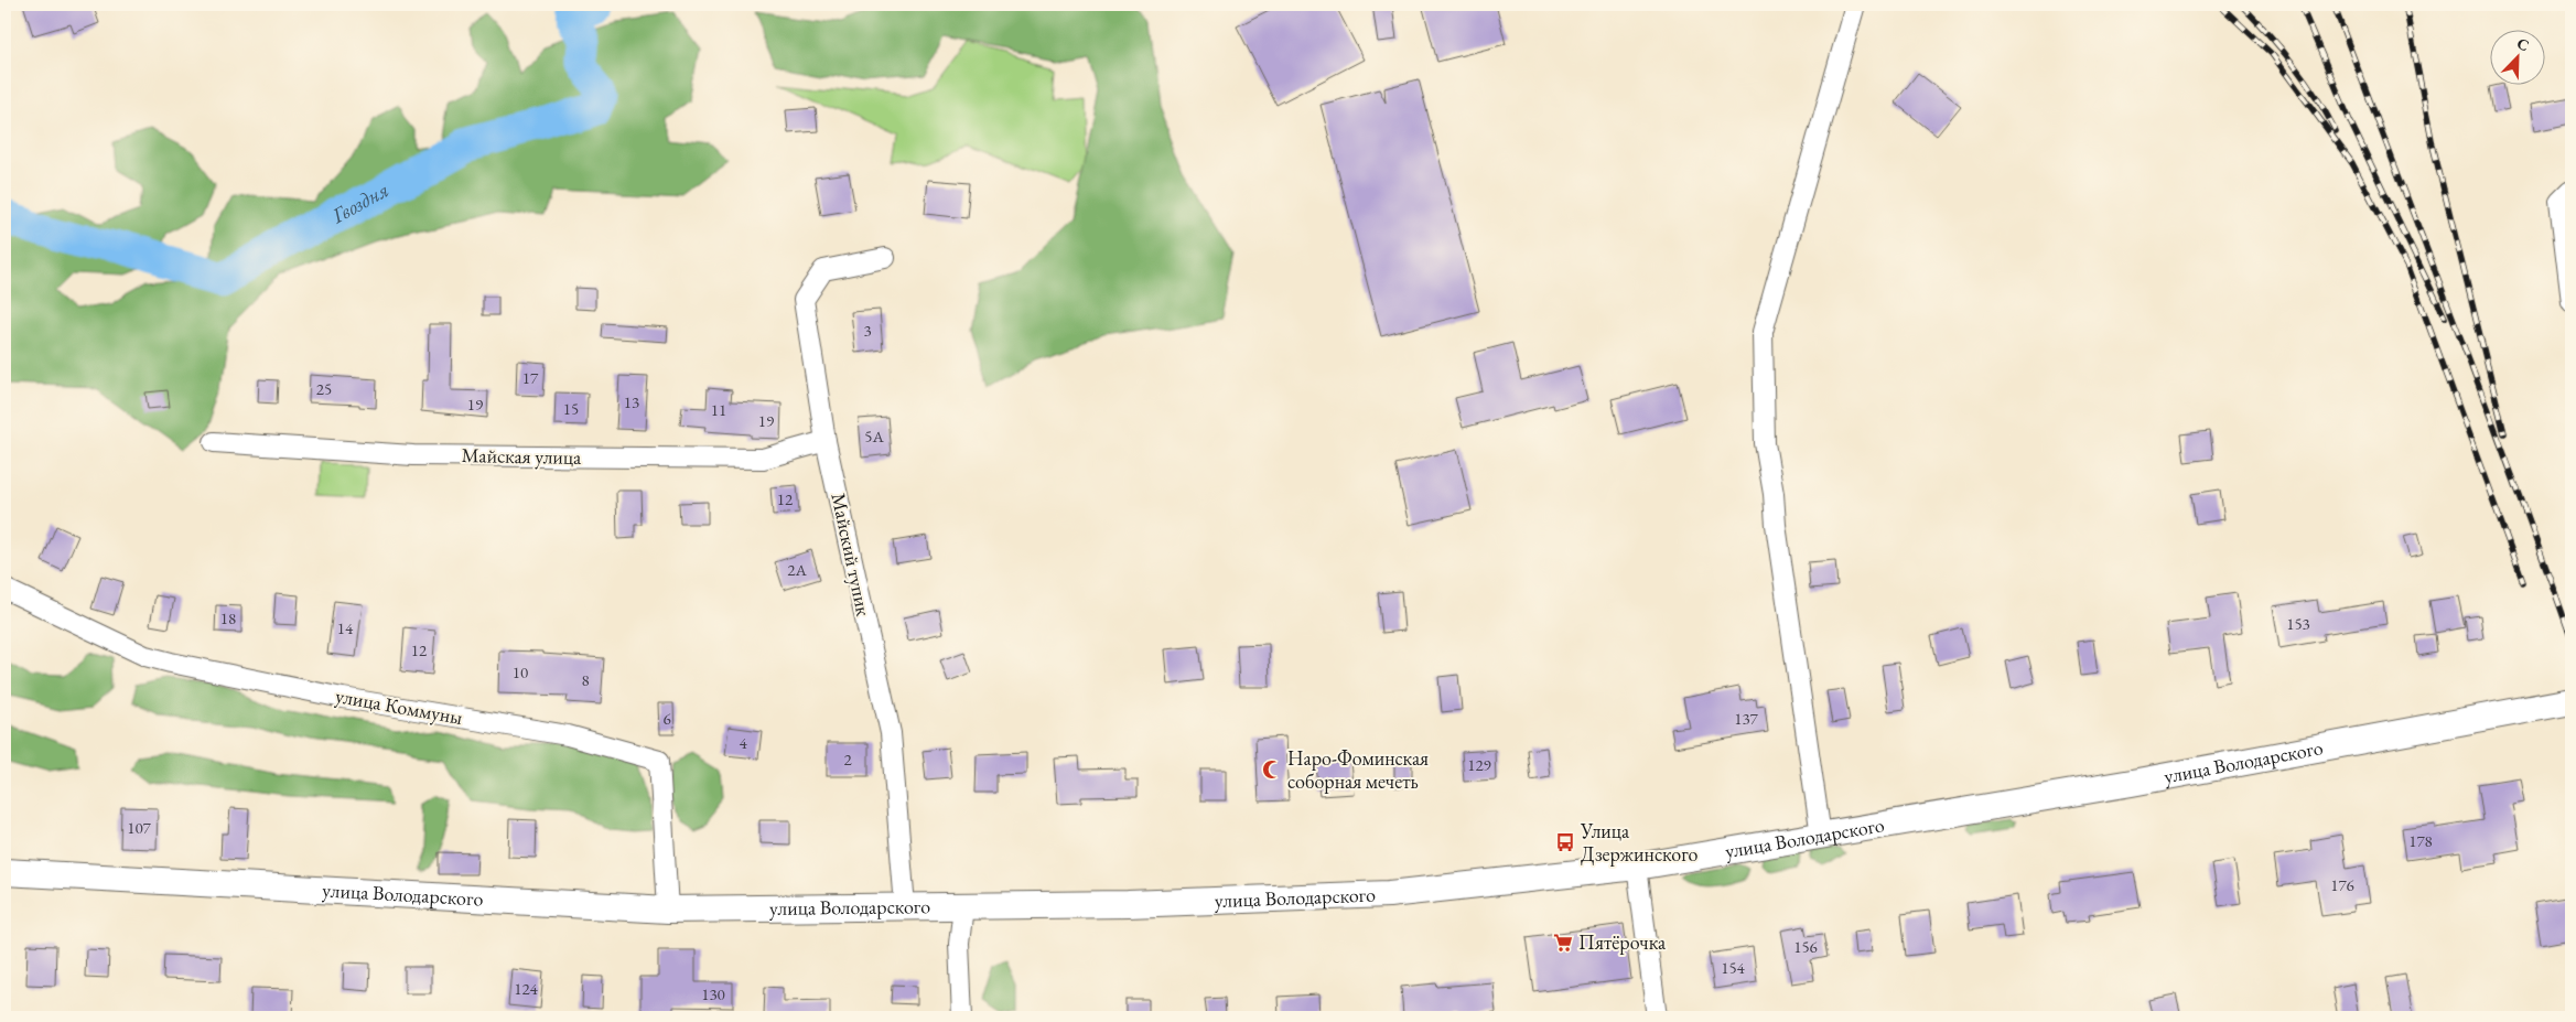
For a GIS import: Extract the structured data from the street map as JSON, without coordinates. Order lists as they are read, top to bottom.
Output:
{
  "streets": {
    "main road": ["улица Володарского"],
    "street": ["Майская улица", "Майский тупик", "улица Коммуны"]
  },
  "crossings": [
    ["Майская улица", "Майский тупик"],
    ["Майский тупик", "улица Володарского"],
    ["улица Коммуны", "улица Володарского"]
  ],
  "water": ["Гвоздня"],
  "places": {
    "mosque": ["Наро-Фоминская соборная мечеть"],
    "bus stop": ["Улица Дзержинского"],
    "supermarket": ["Пятёрочка"]
  },
  "house_numbers": [
    "3",
    "17",
    "25",
    "13",
    "19",
    "15",
    "11",
    "19",
    "5А",
    "12",
    "2А",
    "18",
    "153",
    "14",
    "12",
    "10",
    "8",
    "6",
    "137",
    "4",
    "2",
    "129",
    "107",
    "178",
    "176",
    "156",
    "154",
    "124",
    "130"
  ],
  "north": "top right"
}
